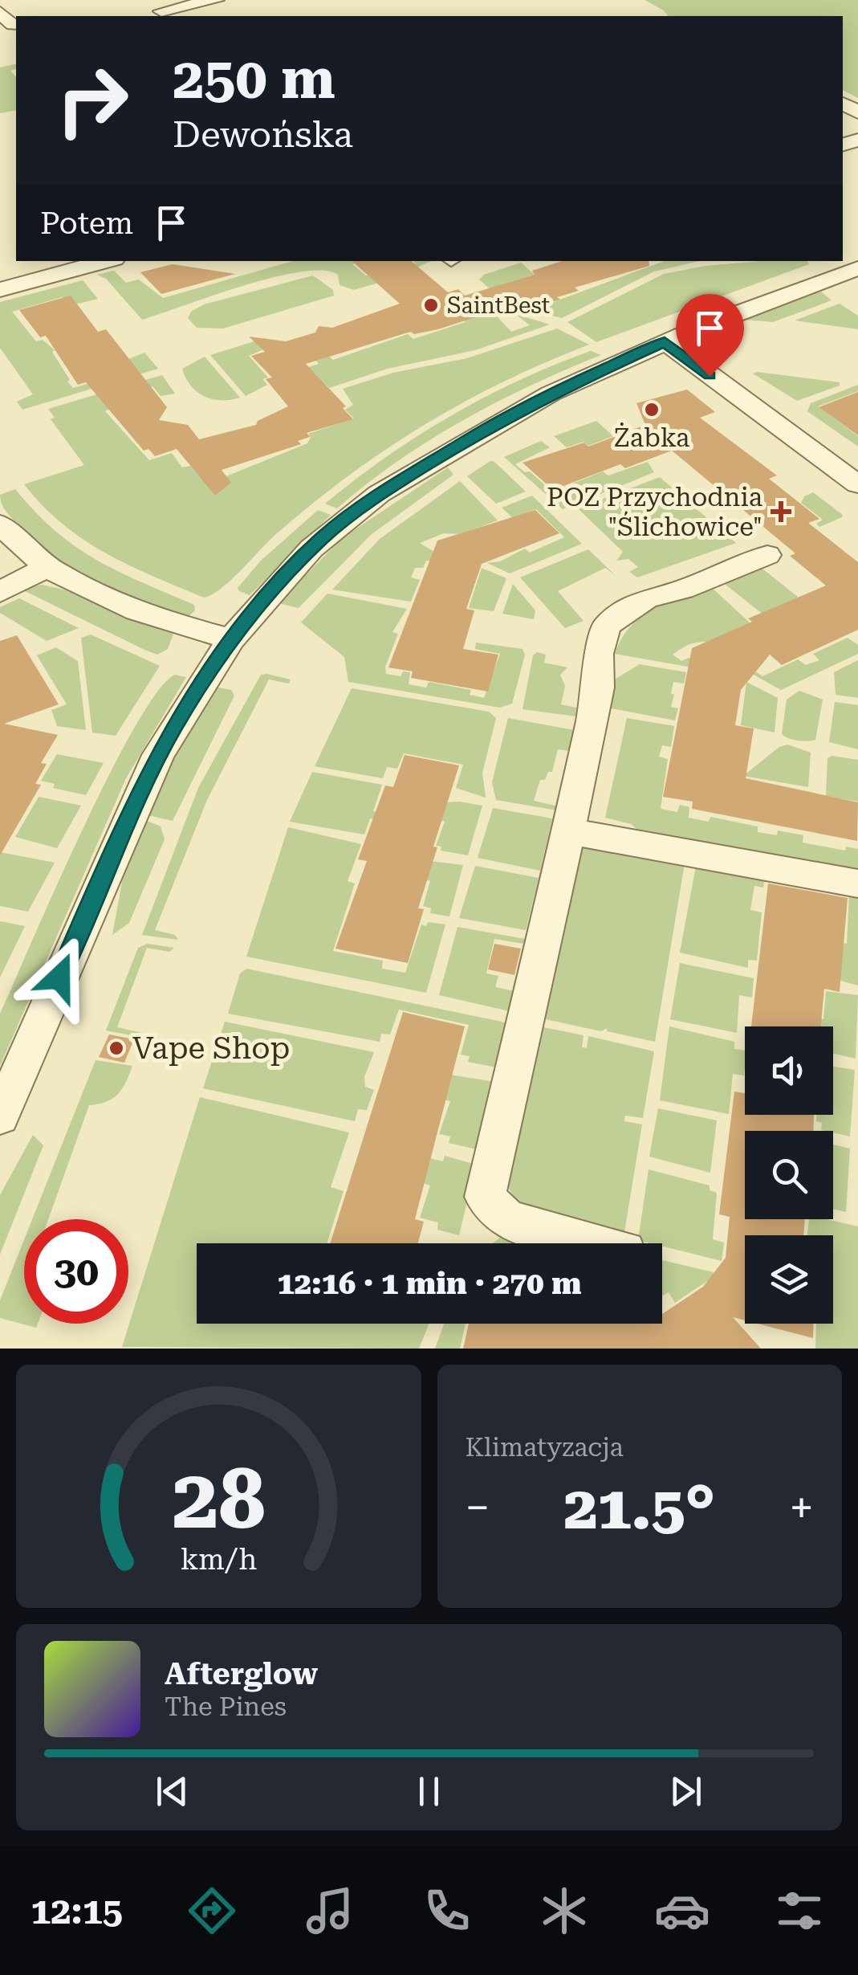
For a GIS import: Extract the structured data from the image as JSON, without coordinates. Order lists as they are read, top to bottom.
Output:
{
  "places": {
    "other": ["SaintBest", "Żabka", "Vape Shop"],
    "health": ["POZ Przychodnia \"Ślichowice\""]
  },
  "page": {
    "turn": ["250 m", "Dewońska"],
    "then": "Potem",
    "limit": "30",
    "trip": "12:16 · 1 min · 270 m",
    "tile": "Klimatyzacja",
    "heat": ["−", "21.5°", "+"],
    "song": ["Afterglow", "The Pines"],
    "tabs": "12:15",
    "gauge": ["28", "km/h"]
  }
}
